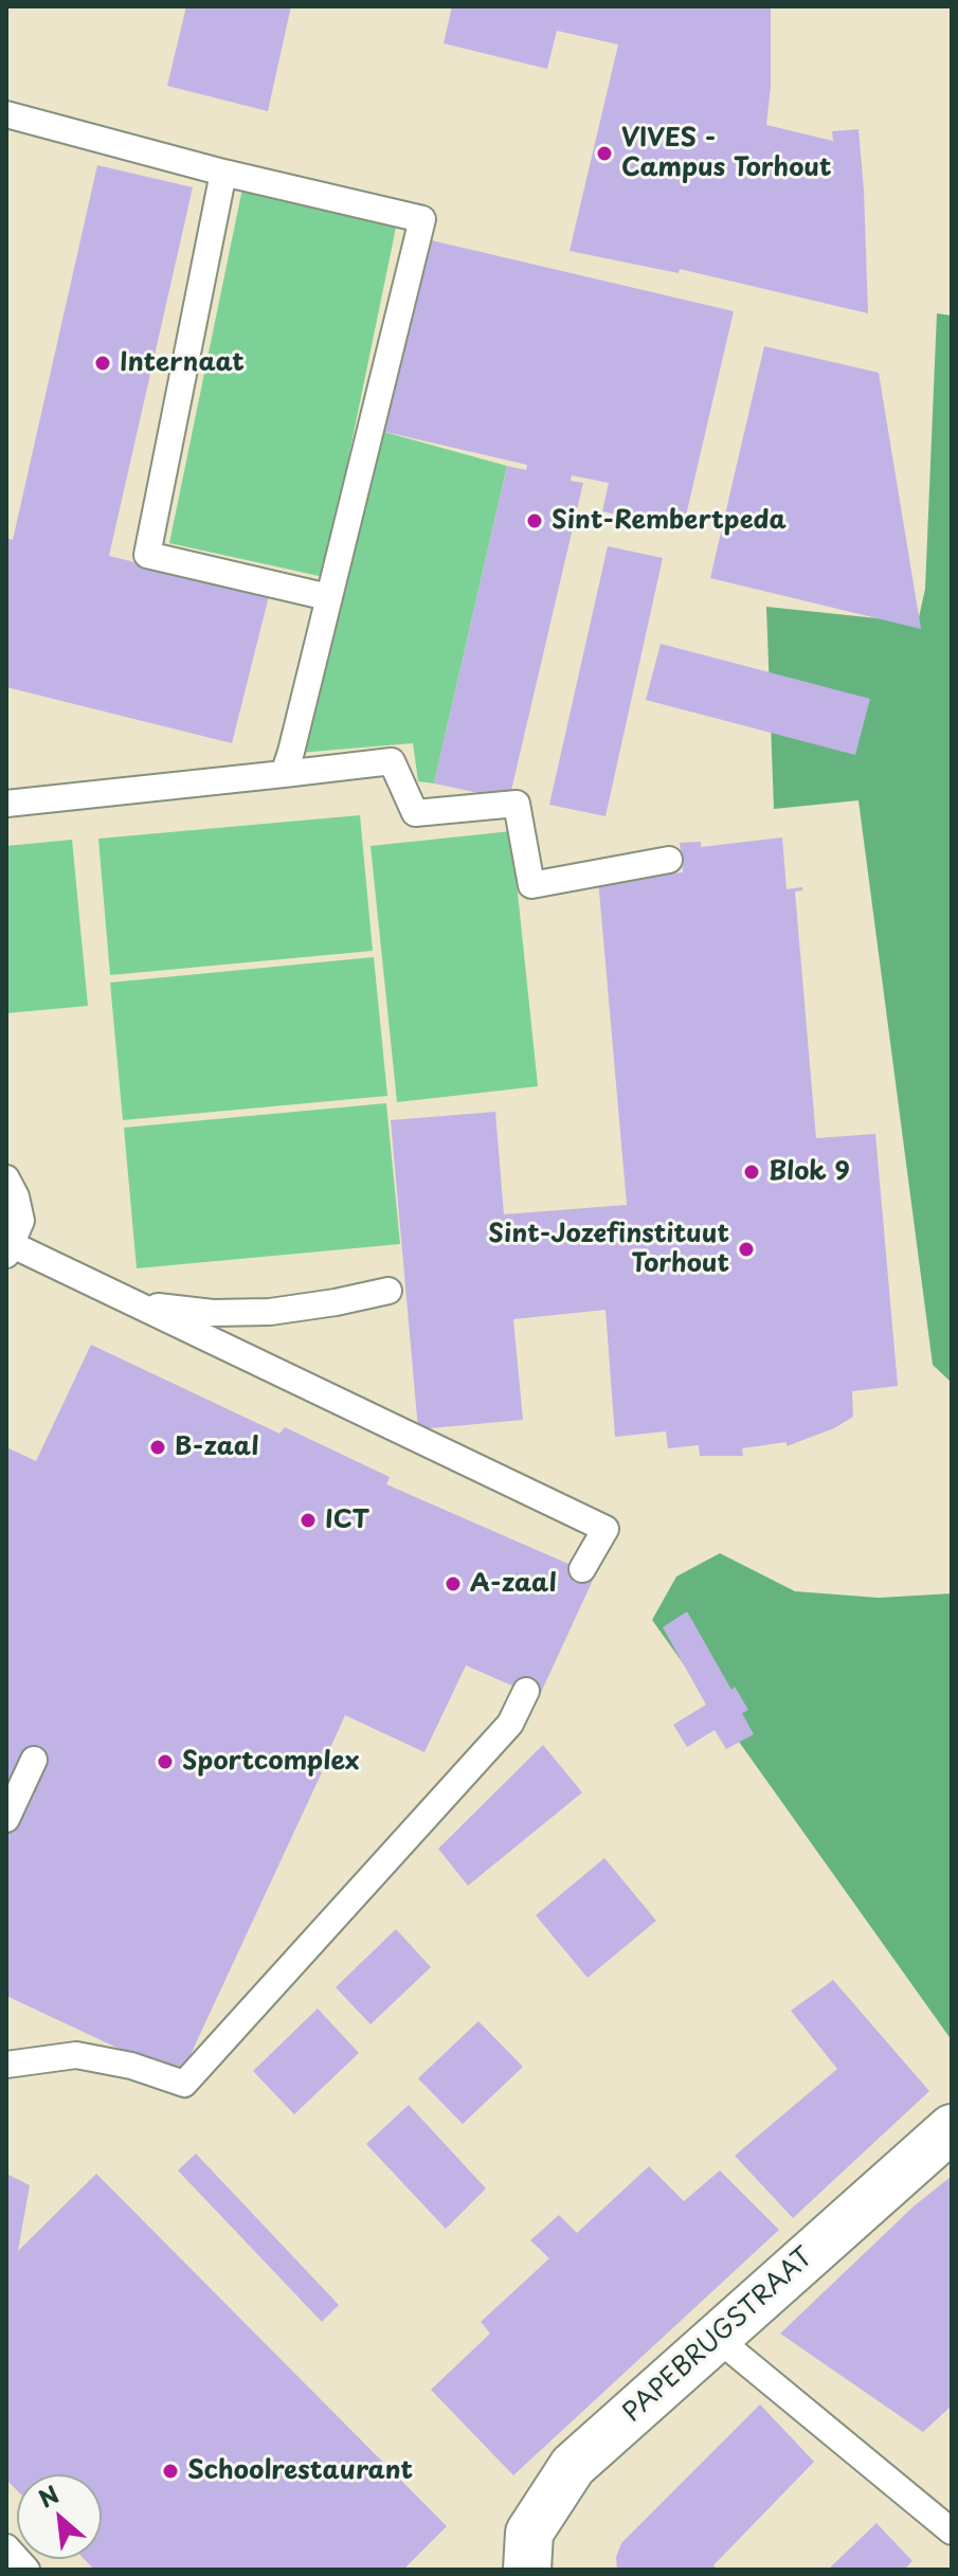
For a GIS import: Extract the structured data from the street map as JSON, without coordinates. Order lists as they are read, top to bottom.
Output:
{
  "streets": {
    "street": ["PAPEBRUGSTRAAT"]
  },
  "places": [
    "VIVES - Campus Torhout",
    "Internaat",
    "Sint-Rembertpeda",
    "Blok 9",
    "Sint-Jozefinstituut Torhout",
    "B-zaal",
    "ICT",
    "A-zaal",
    "Sportcomplex",
    "Schoolrestaurant"
  ],
  "north": "top left"
}
